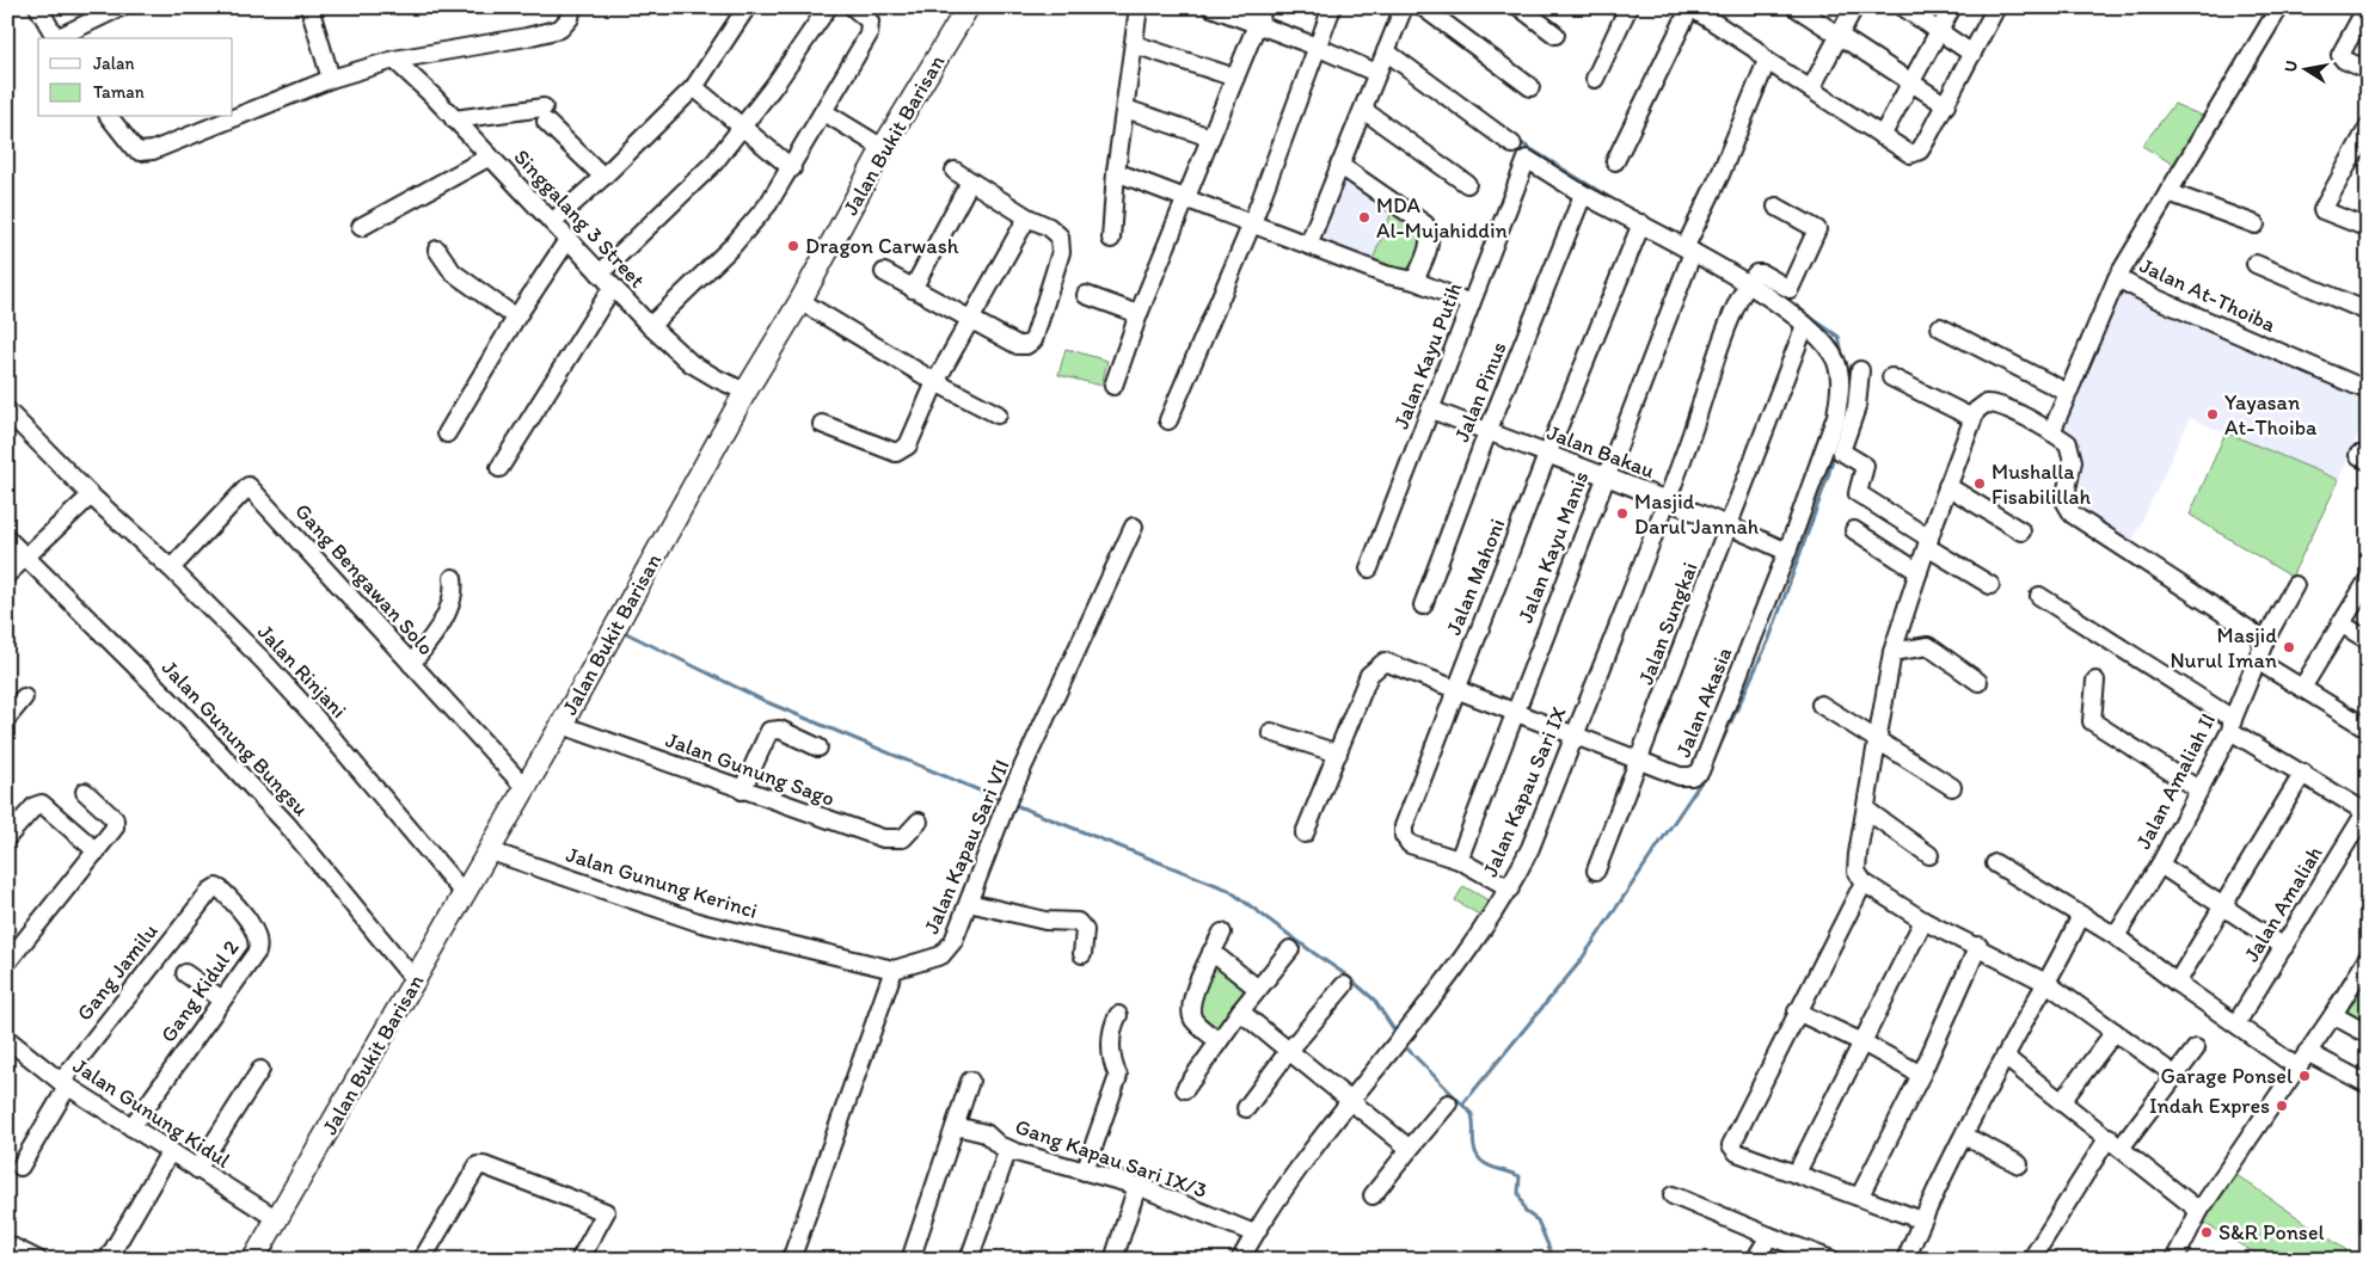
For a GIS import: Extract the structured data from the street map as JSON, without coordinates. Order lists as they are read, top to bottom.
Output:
{
  "streets": {
    "main road": ["Jalan Bukit Barisan"],
    "street": [
      "Singgalang 3 Street",
      "Jalan At-Thoiba",
      "Jalan Kayu Putih",
      "Jalan Pinus",
      "Jalan Bakau",
      "Jalan Kayu Manis",
      "Jalan Mahoni",
      "Gang Bengawan Solo",
      "Jalan Sungkai",
      "Jalan Rinjani",
      "Jalan Akasia",
      "Jalan Gunung Bungsu",
      "Jalan Gunung Sago",
      "Jalan Amaliah II",
      "Jalan Kapau Sari IX",
      "Jalan Kapau Sari VII",
      "Jalan Gunung Kerinci",
      "Jalan Amaliah",
      "Gang Jamilu",
      "Gang Kidul 2",
      "Jalan Gunung Kidul",
      "Gang Kapau Sari IX/3"
    ]
  },
  "crossings": [
    ["Jalan Bukit Barisan", "Singgalang 3 Street"],
    ["Jalan Bukit Barisan", "Gang Bengawan Solo"],
    ["Jalan Bukit Barisan", "Jalan Rinjani"],
    ["Jalan Bukit Barisan", "Jalan Gunung Bungsu"],
    ["Jalan Bukit Barisan", "Jalan Gunung Sago"],
    ["Jalan Bukit Barisan", "Jalan Gunung Kerinci"],
    ["Jalan Bukit Barisan", "Jalan Gunung Kidul"],
    ["Jalan Kayu Putih", "Jalan Bakau"],
    ["Jalan Kayu Putih", "Jalan Akasia"],
    ["Jalan Pinus", "Jalan Bakau"],
    ["Jalan Pinus", "Jalan Akasia"],
    ["Jalan Bakau", "Jalan Kayu Manis"],
    ["Jalan Bakau", "Jalan Mahoni"],
    ["Jalan Bakau", "Jalan Sungkai"],
    ["Jalan Bakau", "Jalan Akasia"],
    ["Jalan Bakau", "Jalan Kapau Sari IX"],
    ["Jalan Kayu Manis", "Jalan Mahoni"],
    ["Jalan Kayu Manis", "Jalan Akasia"],
    ["Jalan Mahoni", "Jalan Akasia"],
    ["Jalan Mahoni", "Jalan Kapau Sari IX"],
    ["Gang Bengawan Solo", "Jalan Rinjani"],
    ["Jalan Sungkai", "Jalan Akasia"],
    ["Jalan Akasia", "Jalan Kapau Sari IX"],
    ["Jalan Kapau Sari IX", "Gang Kapau Sari IX/3"],
    ["Jalan Kapau Sari VII", "Jalan Gunung Kerinci"],
    ["Gang Jamilu", "Gang Kidul 2"],
    ["Gang Jamilu", "Jalan Gunung Kidul"],
    ["Gang Kidul 2", "Jalan Gunung Kidul"]
  ],
  "places": [
    "MDA Al-Mujahiddin",
    "Dragon Carwash",
    "Yayasan At-Thoiba",
    "Mushalla Fisabilillah",
    "Masjid Darul Jannah",
    "Masjid Nurul Iman",
    "Garage Ponsel",
    "Indah Expres",
    "S&R Ponsel"
  ],
  "legend": ["Jalan", "Taman"],
  "north": "left"
}
